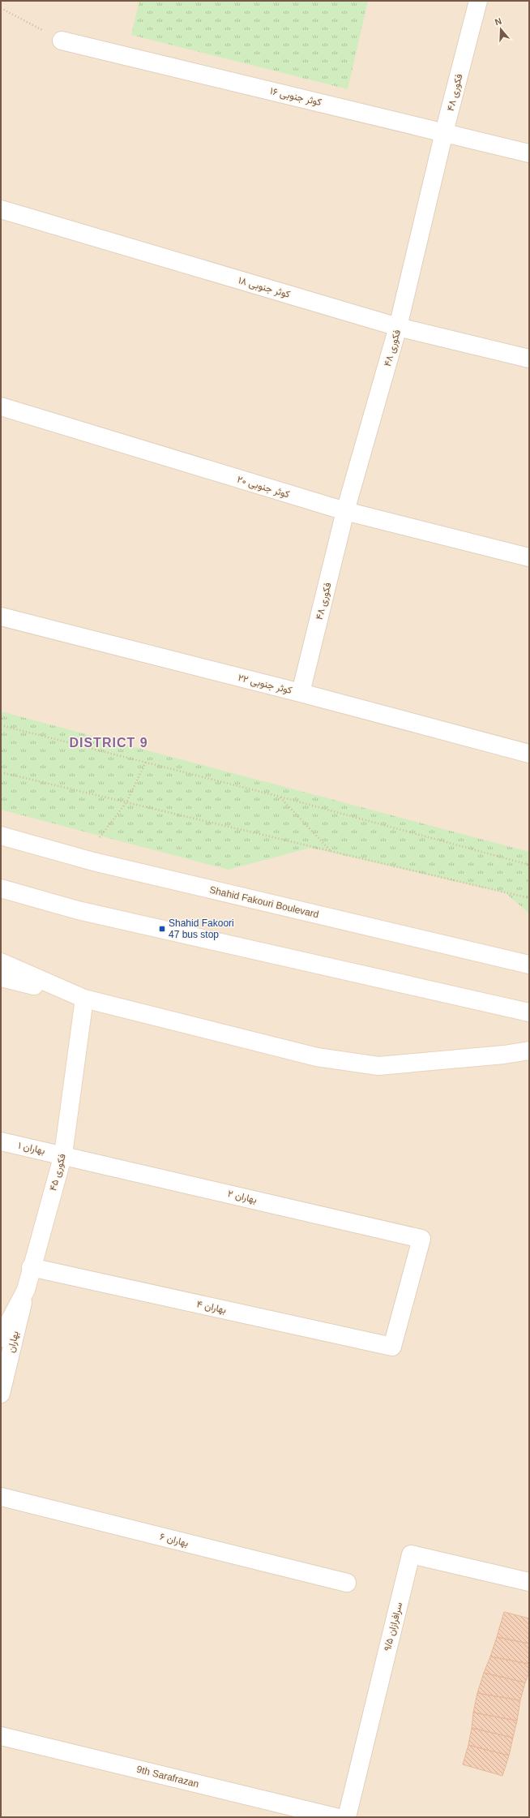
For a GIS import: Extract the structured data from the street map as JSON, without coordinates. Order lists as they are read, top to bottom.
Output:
{
  "streets": {
    "street": [
      "فکوری ۴۸",
      "کوثر جنوبی ۱۶",
      "کوثر جنوبی ۱۸",
      "کوثر جنوبی ۲۰",
      "کوثر جنوبی ۲۲",
      "Shahid Fakouri Boulevard",
      "بهاران ۱",
      "فکوری ۴۵",
      "بهاران ۲",
      "بهاران ۴",
      "بهاران",
      "بهاران ۶",
      "سرافرازان ۹/۵",
      "9th Sarafrazan"
    ]
  },
  "crossings": [
    ["فکوری ۴۸", "کوثر جنوبی ۱۶"],
    ["فکوری ۴۸", "کوثر جنوبی ۱۸"],
    ["فکوری ۴۸", "کوثر جنوبی ۲۰"],
    ["فکوری ۴۸", "کوثر جنوبی ۲۲"],
    ["بهاران ۱", "فکوری ۴۵"],
    ["بهاران ۱", "بهاران ۲"],
    ["فکوری ۴۵", "بهاران ۲"],
    ["فکوری ۴۵", "بهاران ۴"],
    ["فکوری ۴۵", "بهاران"],
    ["بهاران ۲", "بهاران ۴"]
  ],
  "districts": ["DISTRICT 9"],
  "places": {
    "transit": ["Shahid Fakoori 47 bus stop"]
  },
  "north": "top"
}
